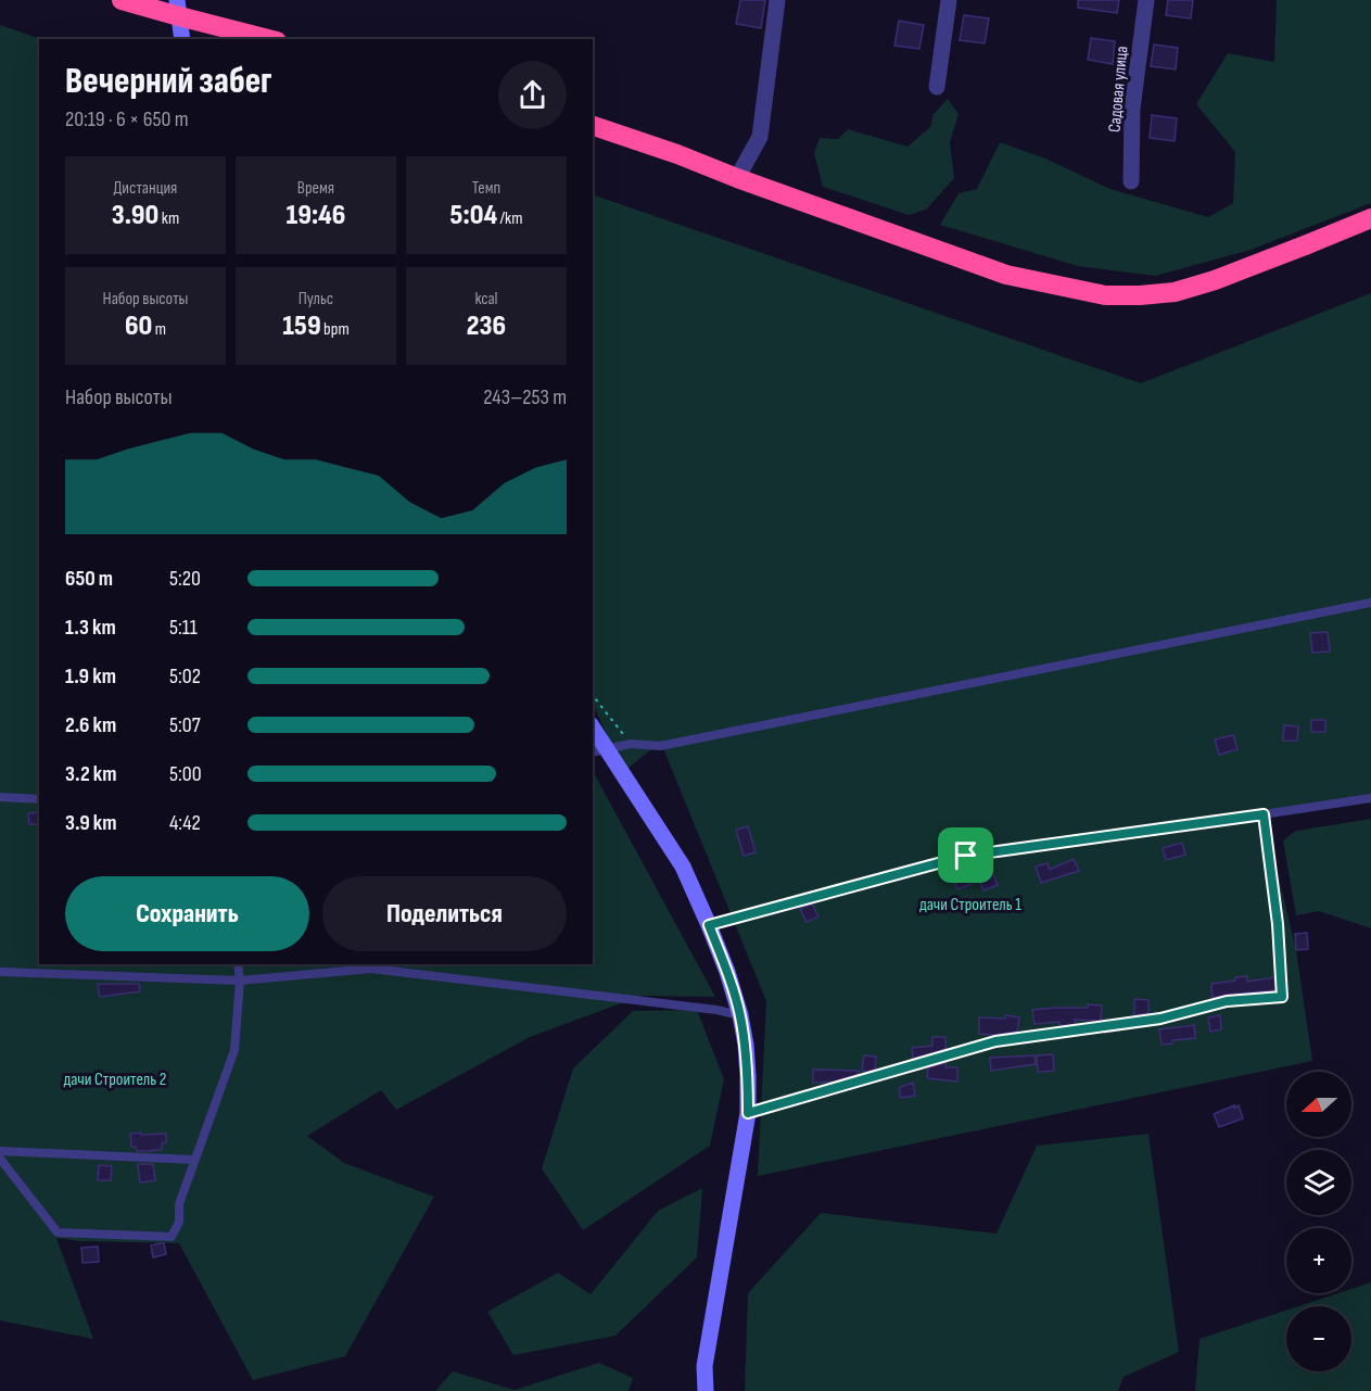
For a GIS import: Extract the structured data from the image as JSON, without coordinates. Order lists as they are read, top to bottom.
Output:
{
  "streets": {
    "street": ["Садовая улица"]
  },
  "parks": ["дачи Строитель 1", "дачи Строитель 2"],
  "north": "left",
  "page": {
    "heading": ["Вечерний забег", "20:19 · 6 × 650 m"],
    "stats": [
      ["Дистанция", "3.90 km"],
      ["Время", "19:46"],
      ["Темп", "5:04 /km"],
      ["Набор высоты", "60 m"],
      ["Пульс", "159 bpm"],
      ["kcal", "236"]
    ],
    "chart": ["Набор высоты", "243–253 m"],
    "list": [
      {
        "name": "650 m",
        "note": "5:20"
      },
      {
        "name": "1.3 km",
        "note": "5:11"
      },
      {
        "name": "1.9 km",
        "note": "5:02"
      },
      {
        "name": "2.6 km",
        "note": "5:07"
      },
      {
        "name": "3.2 km",
        "note": "5:00"
      },
      {
        "name": "3.9 km",
        "note": "4:42"
      }
    ],
    "buttons": ["Сохранить", "Поделиться"],
    "map_buttons": ["+", "−"]
  }
}
